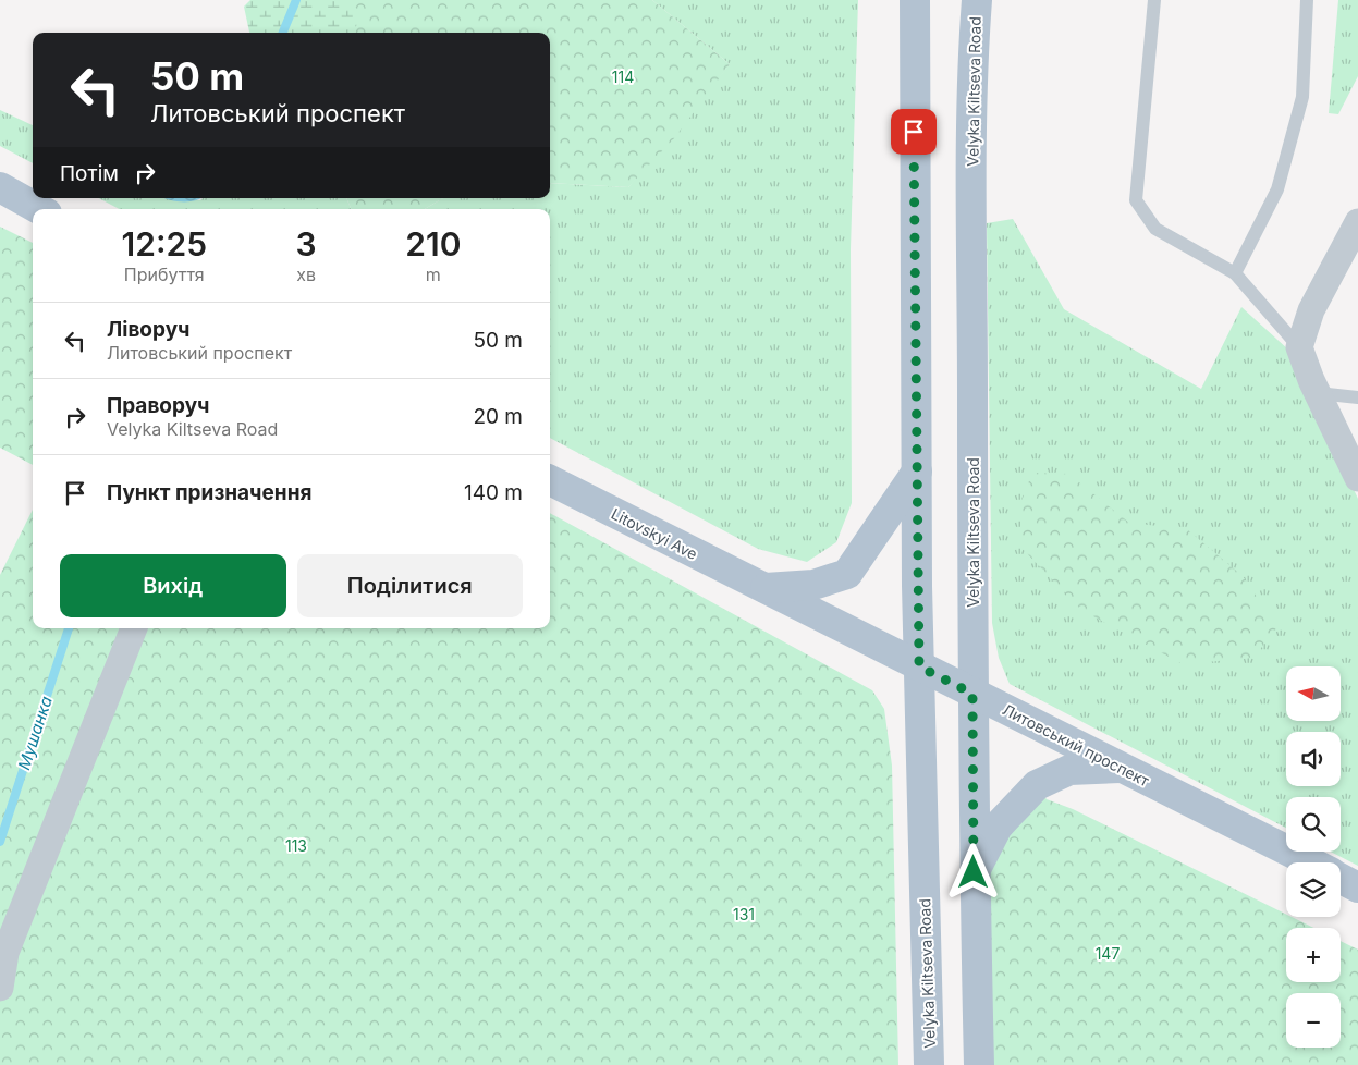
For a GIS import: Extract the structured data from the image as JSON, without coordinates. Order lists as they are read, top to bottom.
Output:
{
  "streets": {
    "main road": ["Velyka Kiltseva Road", "Litovskyi Ave", "Литовський проспект"]
  },
  "crossings": [
    ["Velyka Kiltseva Road", "Литовський проспект"],
    ["Litovskyi Ave", "Литовський проспект"]
  ],
  "water": ["Мушанка"],
  "parks": [
    "114",
    "113",
    "131",
    "147"
  ],
  "north": "left",
  "page": {
    "turn": ["50 m", "Литовський проспект"],
    "then": "Потім",
    "eta": [
      "12:25",
      "Прибуття",
      "3",
      "хв",
      "210",
      "m"
    ],
    "list": [
      {
        "name": "Ліворуч",
        "note": "Литовський проспект",
        "value": "50 m"
      },
      {
        "name": "Праворуч",
        "note": "Velyka Kiltseva Road",
        "value": "20 m"
      },
      {
        "name": "Пункт призначення",
        "value": "140 m"
      }
    ],
    "buttons": ["Вихід", "Поділитися"],
    "map_buttons": ["+", "−"]
  }
}
